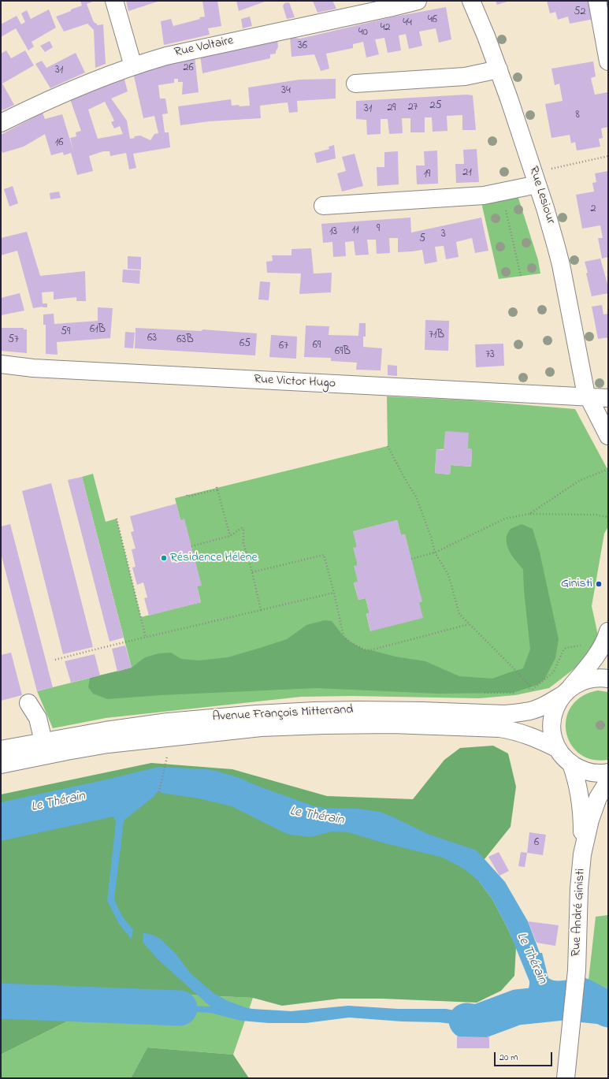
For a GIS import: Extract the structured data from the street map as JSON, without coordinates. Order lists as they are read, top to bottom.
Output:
{
  "streets": {
    "street": [
      "Rue Voltaire",
      "Rue Lesiour",
      "Rue Victor Hugo",
      "Avenue François Mitterrand",
      "Rue André Ginisti"
    ]
  },
  "crossings": [
    ["Rue Lesiour", "Rue Victor Hugo"]
  ],
  "water": ["Le Thérain"],
  "places": ["Résidence Hélène", "Ginisti"],
  "house_numbers": [
    "52",
    "46",
    "44",
    "42",
    "40",
    "36",
    "26",
    "31",
    "34",
    "25",
    "27",
    "29",
    "31",
    "8",
    "16",
    "21",
    "19",
    "2",
    "9",
    "11",
    "13",
    "3",
    "5",
    "61B",
    "59",
    "71B",
    "63",
    "57",
    "63B",
    "65",
    "69",
    "67",
    "69B",
    "73",
    "6"
  ],
  "scale_bar": "20 m"
}
